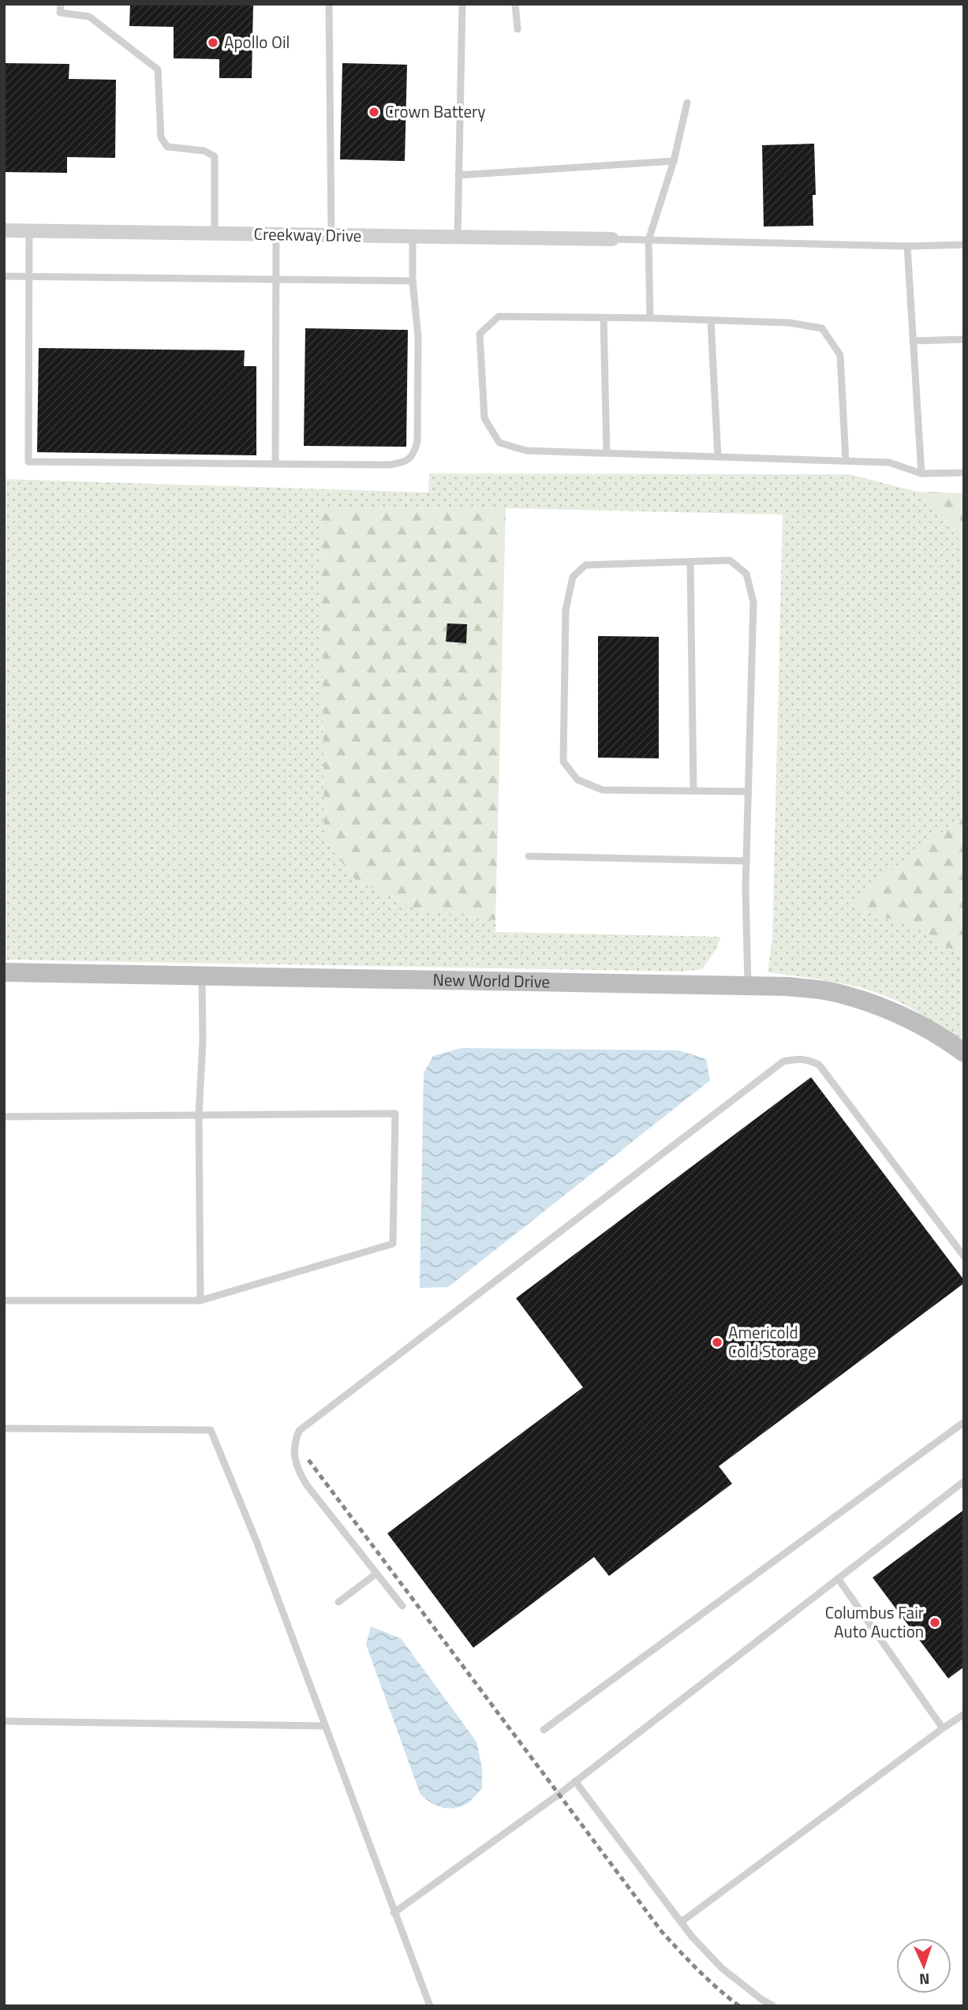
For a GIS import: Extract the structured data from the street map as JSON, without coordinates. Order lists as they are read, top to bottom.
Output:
{
  "streets": {
    "street": ["Creekway Drive", "New World Drive"]
  },
  "places": [
    "Apollo Oil",
    "Crown Battery",
    "Americold Cold Storage",
    "Columbus Fair Auto Auction"
  ],
  "north": "bottom"
}
